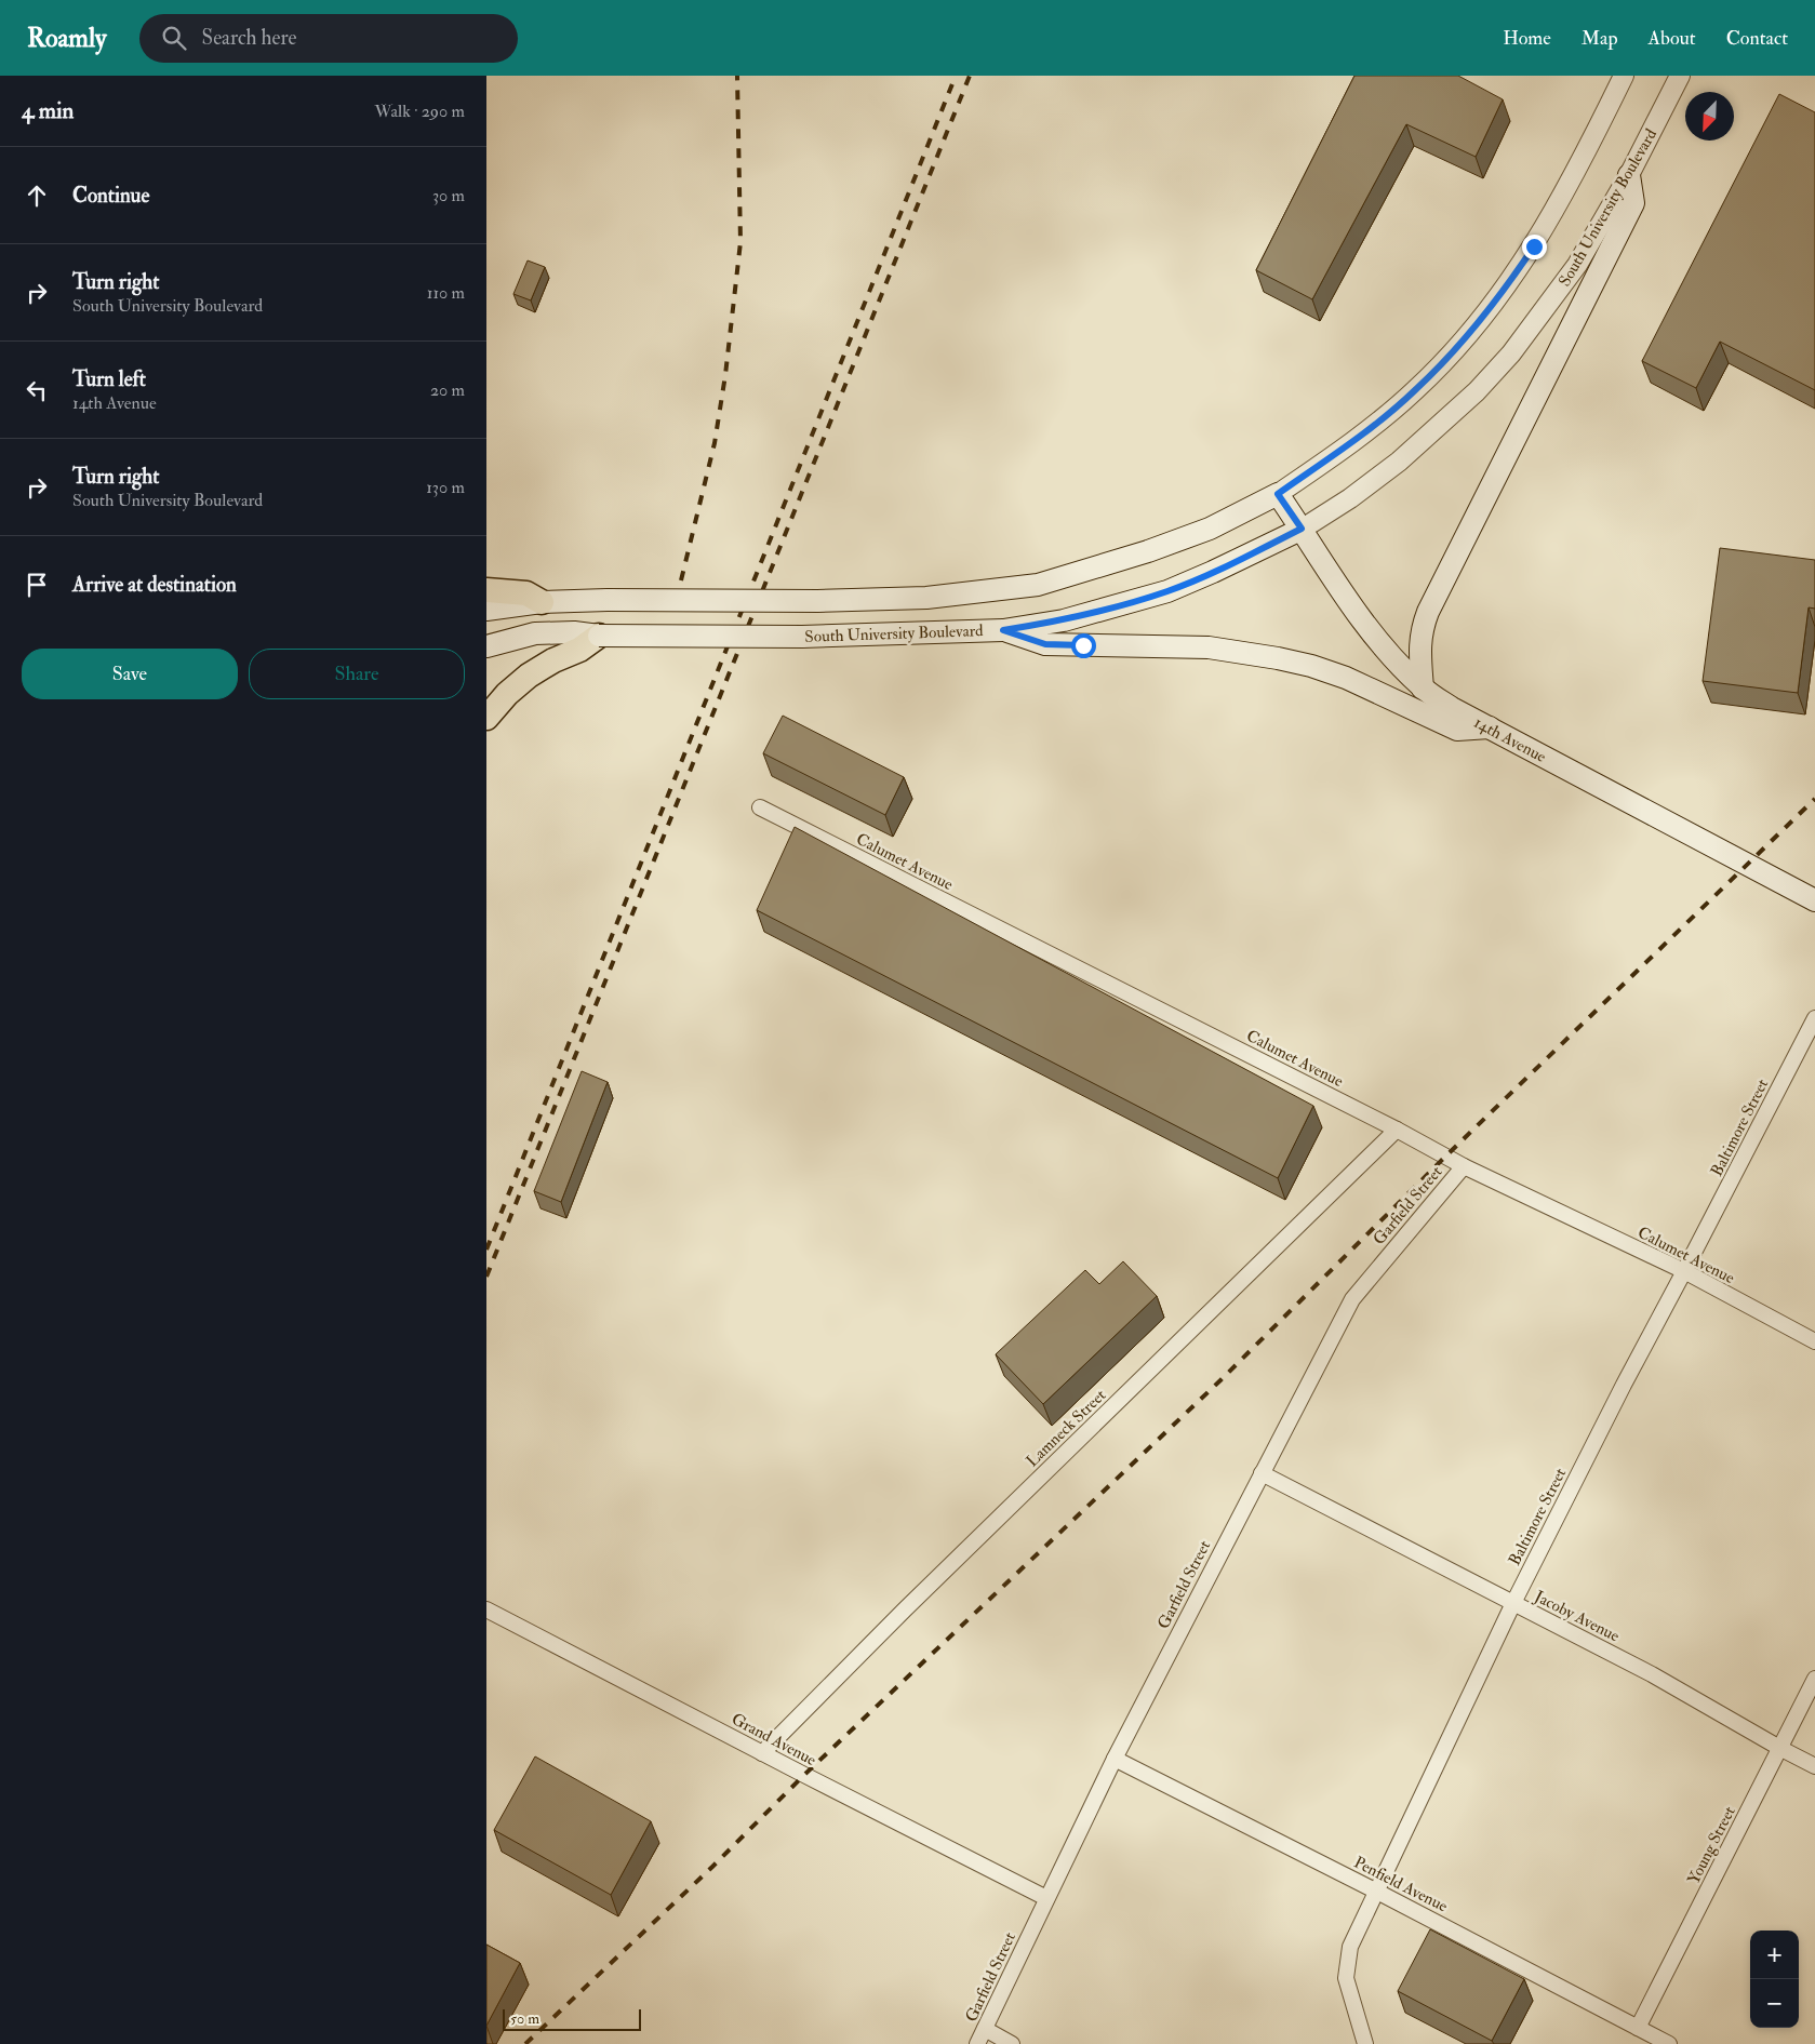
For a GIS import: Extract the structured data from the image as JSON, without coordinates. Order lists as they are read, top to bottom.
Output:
{
  "streets": {
    "main road": ["South University Boulevard", "14th Avenue"],
    "street": [
      "Calumet Avenue",
      "Baltimore Street",
      "Garfield Street",
      "Lamneck Street",
      "Jacoby Avenue",
      "Grand Avenue",
      "Young Street",
      "Penfield Avenue"
    ]
  },
  "crossings": [
    ["South University Boulevard", "14th Avenue"],
    ["Calumet Avenue", "Baltimore Street"],
    ["Calumet Avenue", "Garfield Street"],
    ["Calumet Avenue", "Lamneck Street"],
    ["Baltimore Street", "Jacoby Avenue"],
    ["Baltimore Street", "Penfield Avenue"],
    ["Garfield Street", "Jacoby Avenue"],
    ["Garfield Street", "Grand Avenue"],
    ["Garfield Street", "Penfield Avenue"],
    ["Lamneck Street", "Grand Avenue"],
    ["Jacoby Avenue", "Young Street"],
    ["Young Street", "Penfield Avenue"]
  ],
  "scale_bar": "50 m",
  "north": "bottom left",
  "page": {
    "header": "Roamly",
    "search": "Search here",
    "nav": [
      "Home",
      "Map",
      "About",
      "Contact"
    ],
    "heading": ["4 min", "Walk · 290 m"],
    "list": [
      ["Continue", "30 m"],
      ["Turn right", "South University Boulevard", "110 m"],
      ["Turn left", "14th Avenue", "20 m"],
      ["Turn right", "South University Boulevard", "130 m"],
      "Arrive at destination"
    ],
    "buttons": ["Save", "Share"],
    "map_buttons": ["+", "−"],
    "scale": "50 m"
  }
}
